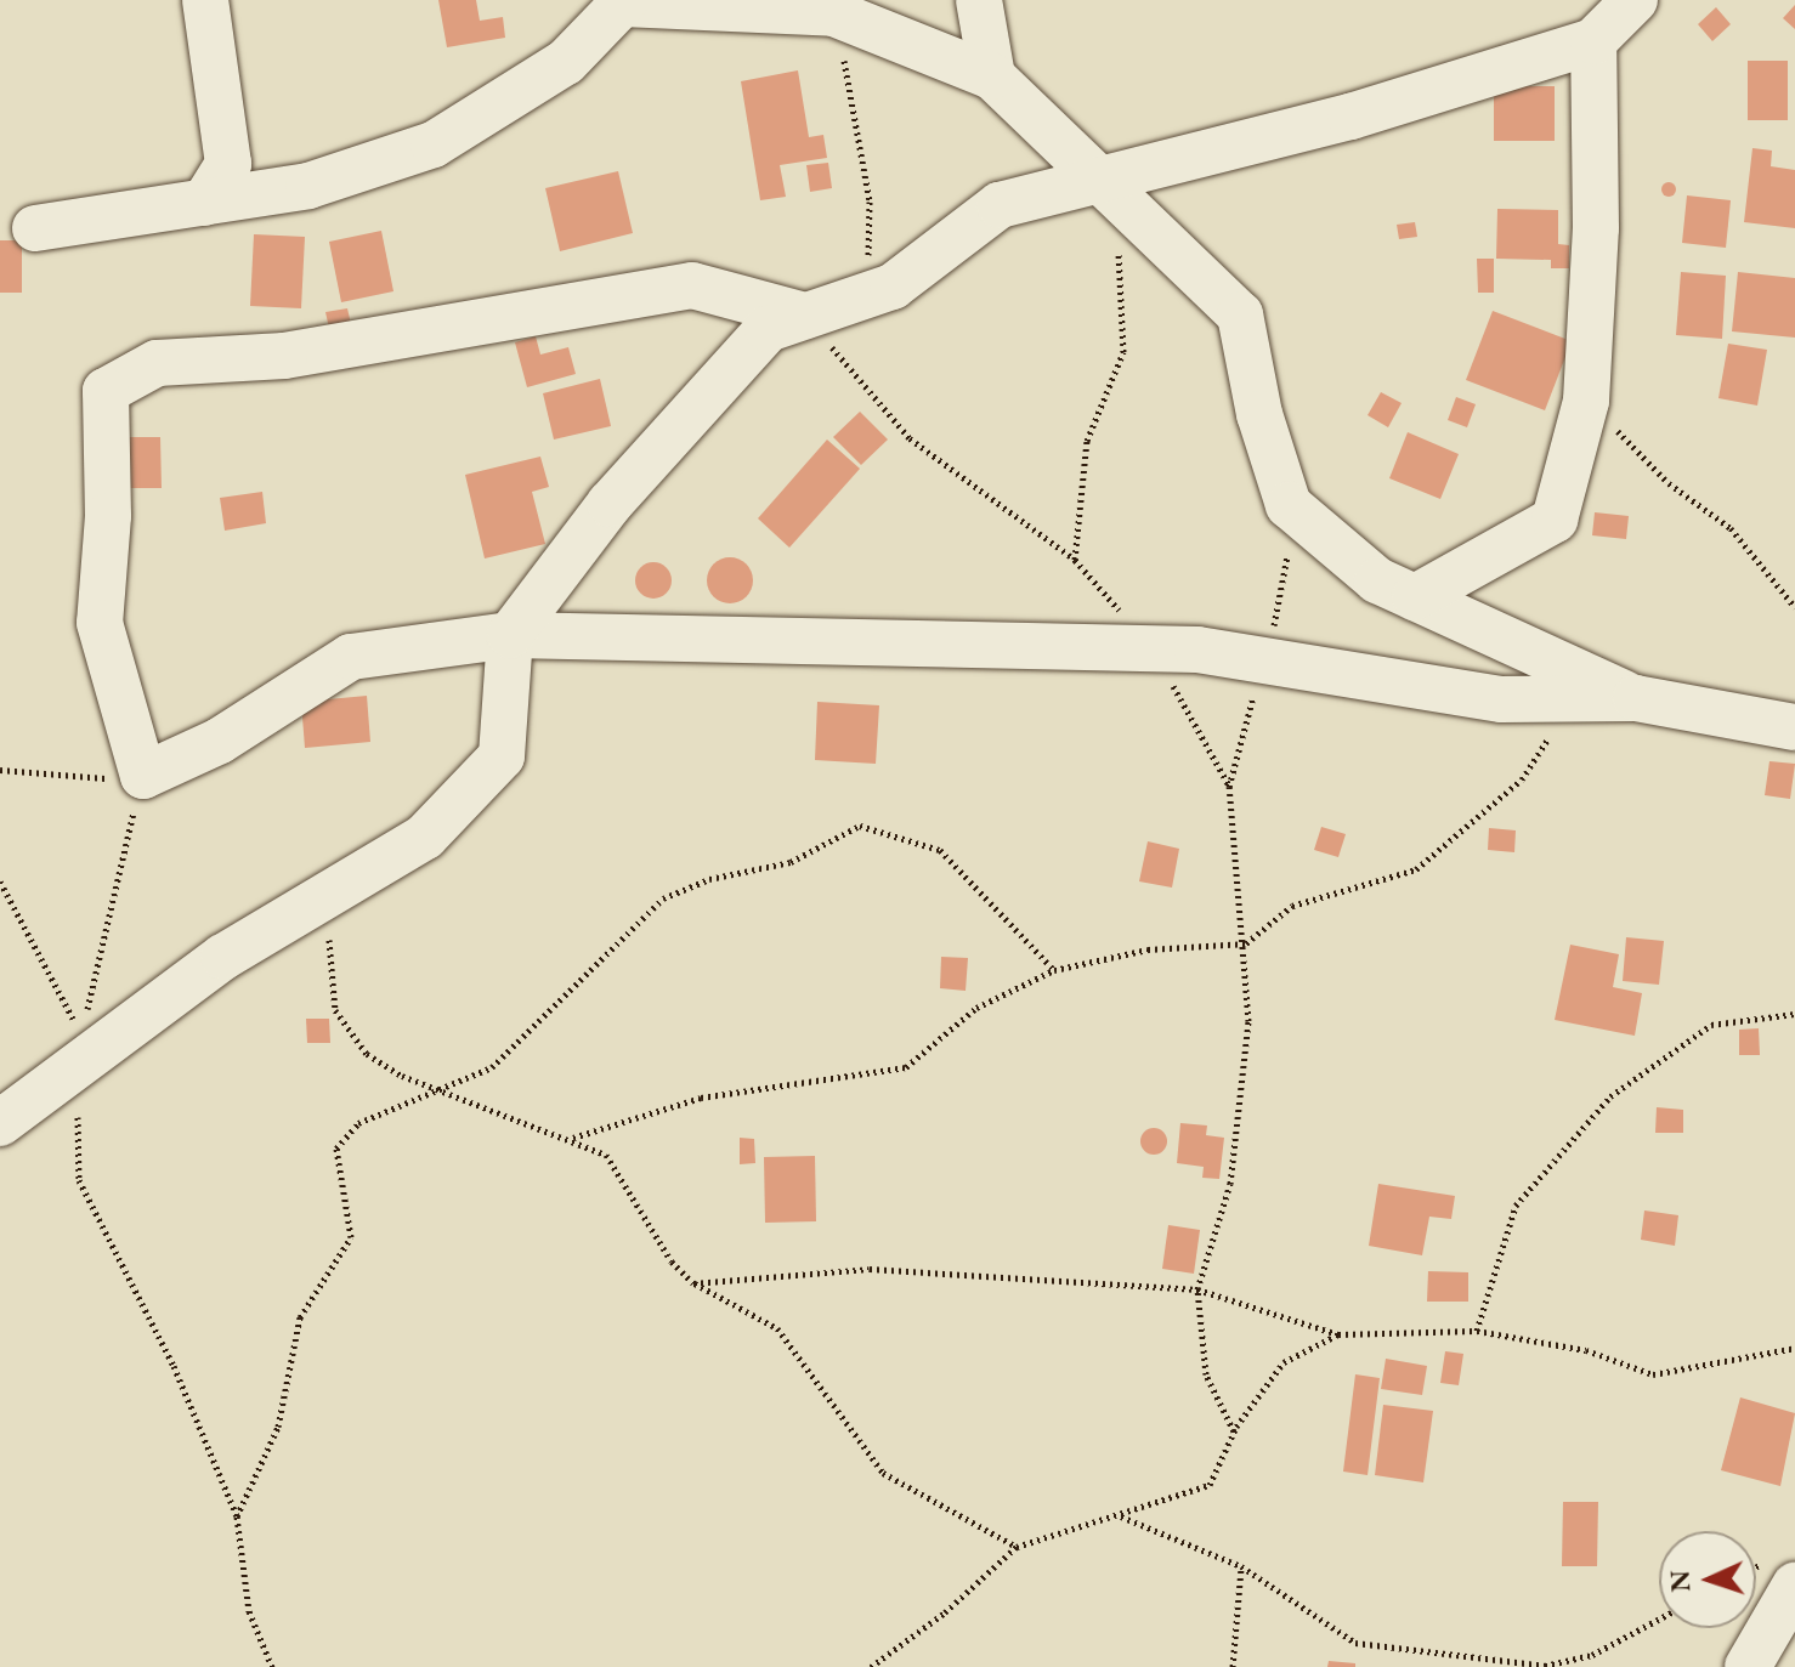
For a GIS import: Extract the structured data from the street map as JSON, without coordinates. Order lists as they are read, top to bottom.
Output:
{
  "north": "left"
}
